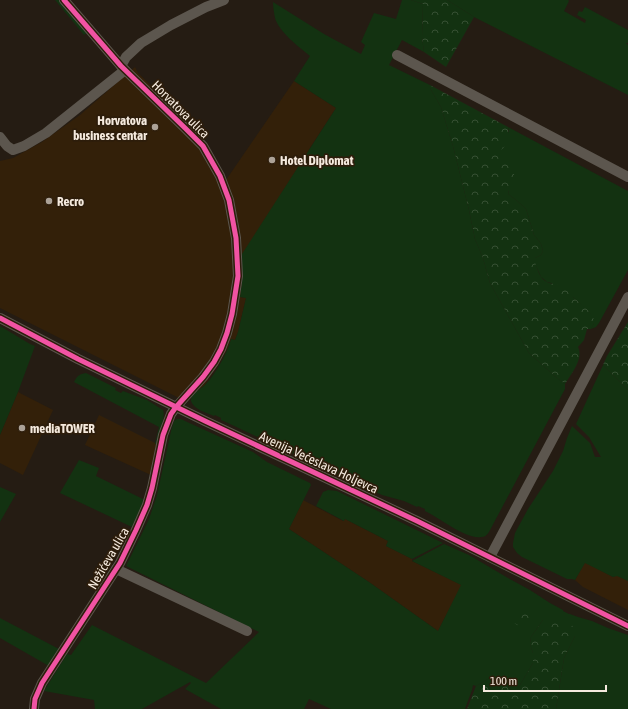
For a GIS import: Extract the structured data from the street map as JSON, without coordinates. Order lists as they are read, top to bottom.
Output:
{
  "streets": {
    "street": ["Horvatova ulica", "Avenija Većeslava Holjevca", "Nežićeva ulica"]
  },
  "crossings": [
    ["Horvatova ulica", "Avenija Većeslava Holjevca"],
    ["Horvatova ulica", "Nežićeva ulica"],
    ["Avenija Većeslava Holjevca", "Nežićeva ulica"]
  ],
  "places": [
    "Horvatova business centar",
    "Hotel Diplomat",
    "Recro",
    "mediaTOWER"
  ],
  "scale_bar": "100 m"
}
